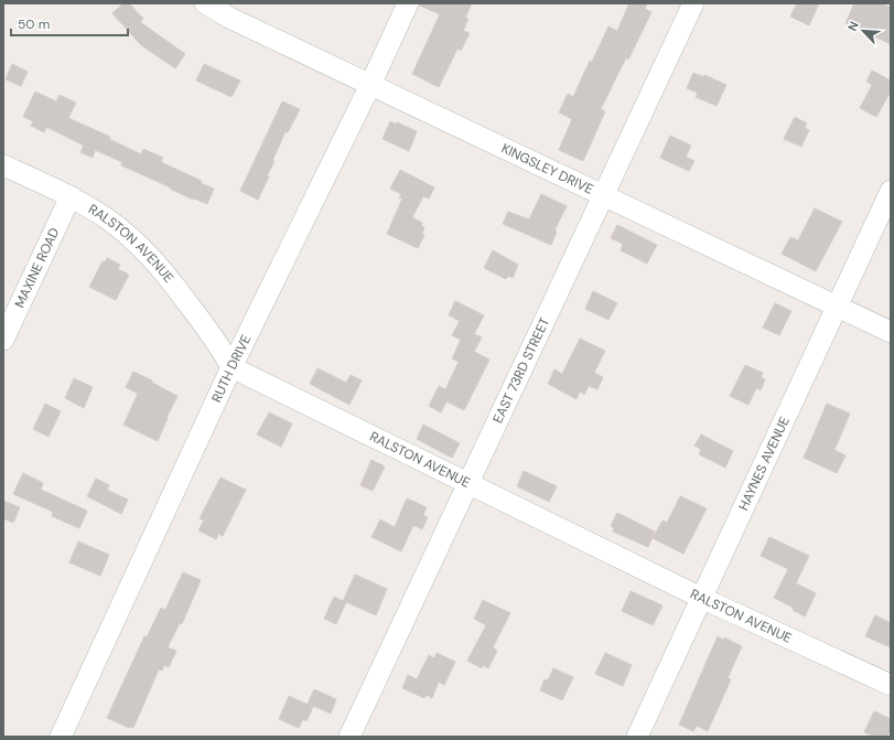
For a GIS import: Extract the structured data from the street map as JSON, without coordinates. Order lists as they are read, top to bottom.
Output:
{
  "streets": {
    "street": [
      "KINGSLEY DRIVE",
      "RALSTON AVENUE",
      "MAXINE ROAD",
      "RUTH DRIVE",
      "EAST 73RD STREET",
      "HAYNES AVENUE"
    ]
  },
  "crossings": [
    ["KINGSLEY DRIVE", "RUTH DRIVE"],
    ["KINGSLEY DRIVE", "EAST 73RD STREET"],
    ["KINGSLEY DRIVE", "HAYNES AVENUE"],
    ["RALSTON AVENUE", "MAXINE ROAD"],
    ["RALSTON AVENUE", "RUTH DRIVE"],
    ["RALSTON AVENUE", "EAST 73RD STREET"],
    ["RALSTON AVENUE", "HAYNES AVENUE"]
  ],
  "scale_bar": "50 m",
  "north": "top left"
}
